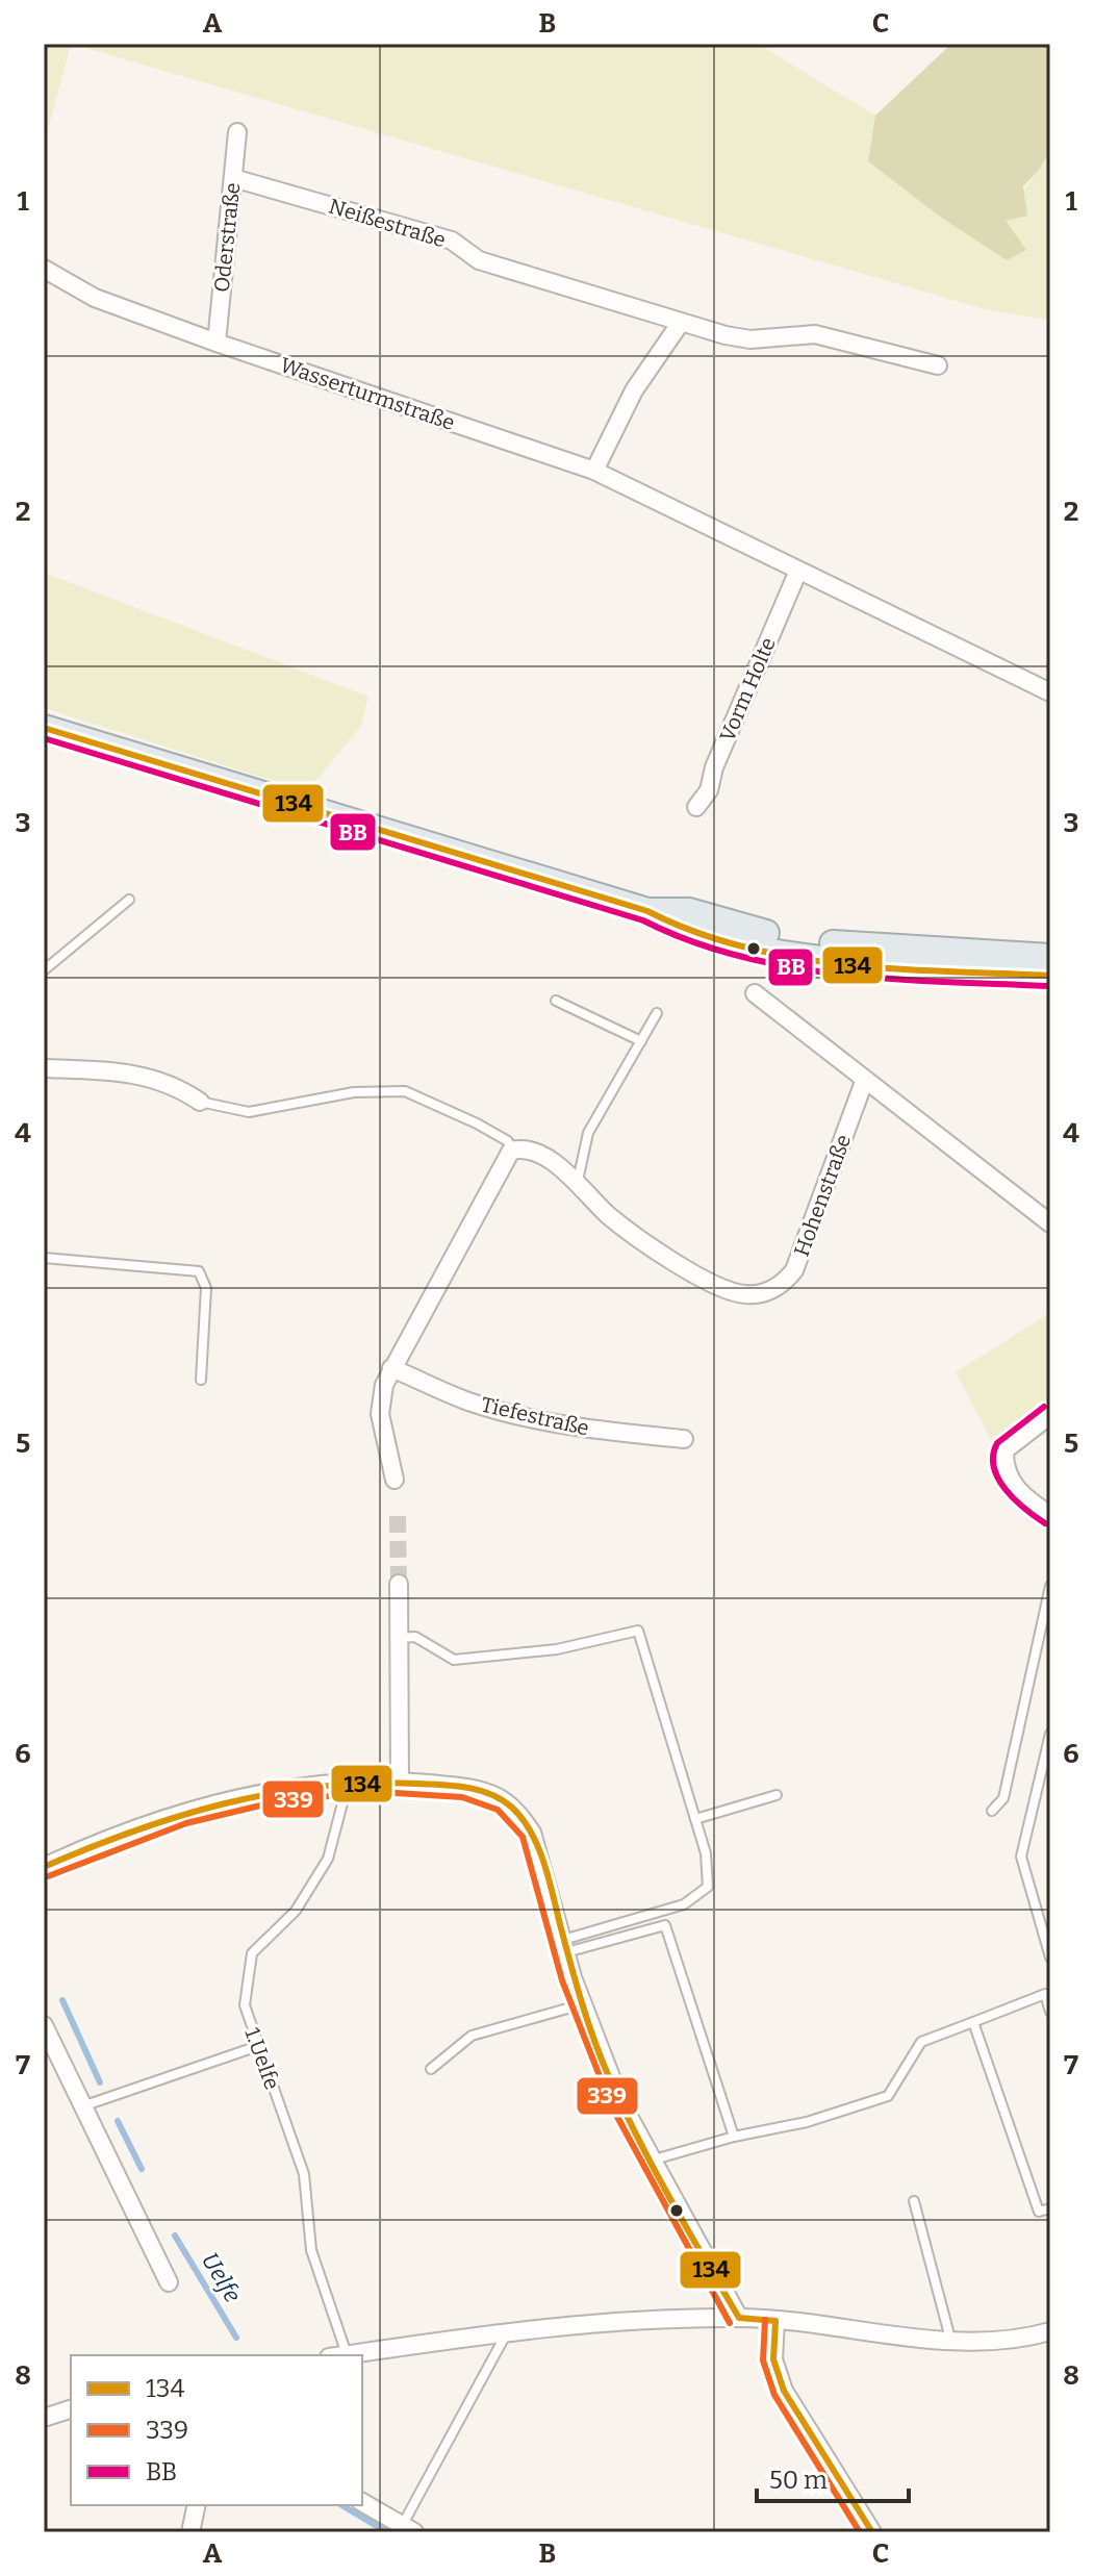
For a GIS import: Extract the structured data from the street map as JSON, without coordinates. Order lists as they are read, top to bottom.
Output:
{
  "streets": {
    "street": [
      "Neißestraße",
      "Oderstraße",
      "Wasserturmstraße",
      "Vorm Holte",
      "Hohenstraße",
      "Tiefestraße"
    ],
    "lane": ["1.Uelfe"]
  },
  "crossings": [
    ["Neißestraße", "Oderstraße"],
    ["Oderstraße", "Wasserturmstraße"],
    ["Wasserturmstraße", "Vorm Holte"]
  ],
  "water": ["Uelfe"],
  "lines": ["transit line 134", "transit line BB", "transit line 339"],
  "legend": ["134", "339", "BB"],
  "scale_bar": "50 m",
  "grid": {
    "columns": ["A", "B", "C"],
    "rows": [
      "1",
      "2",
      "3",
      "4",
      "5",
      "6",
      "7",
      "8"
    ]
  }
}
